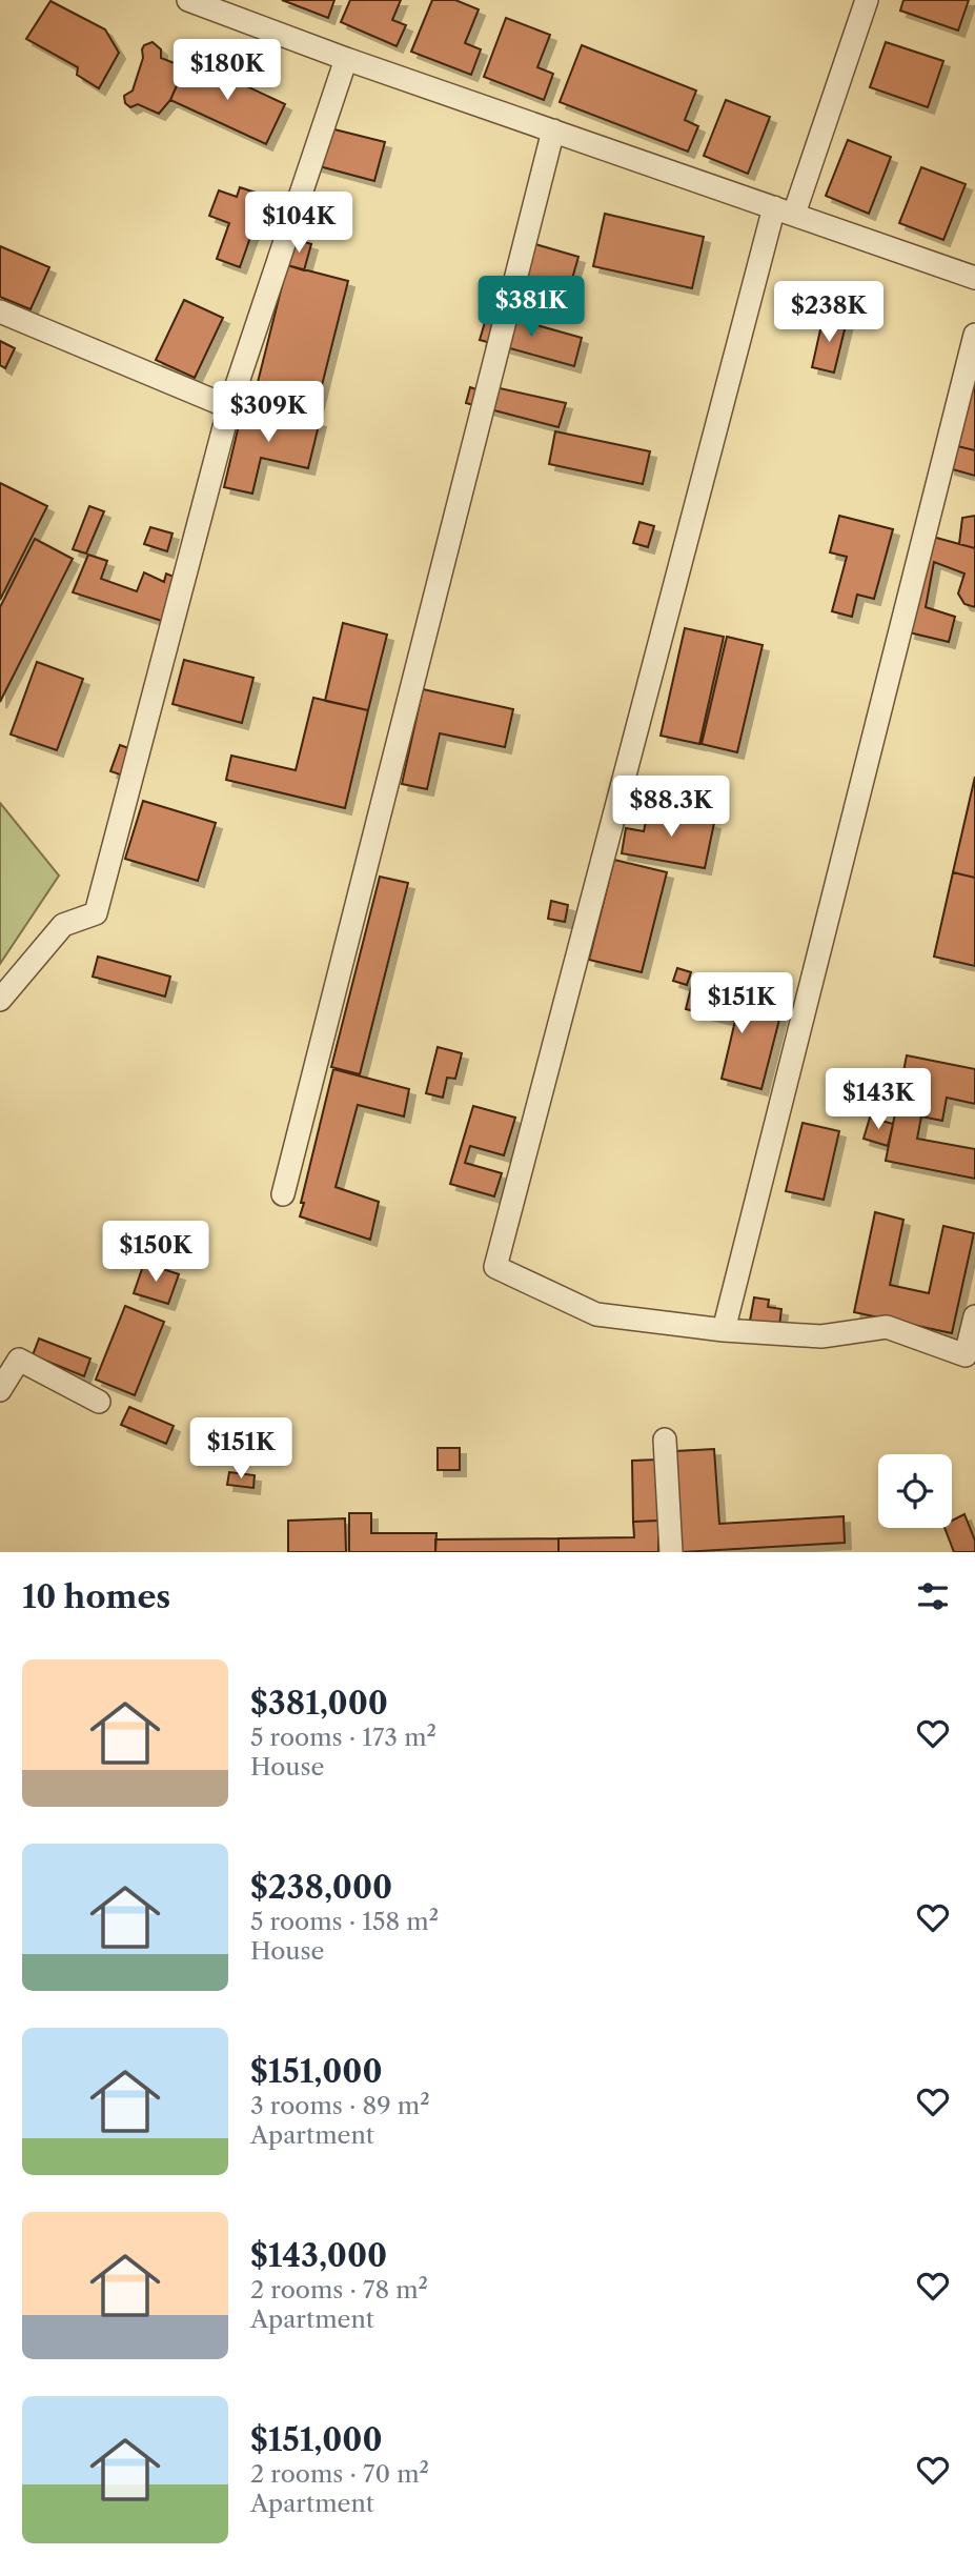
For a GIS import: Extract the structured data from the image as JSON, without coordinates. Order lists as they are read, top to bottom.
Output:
{
  "page": {
    "price": [
      "$180K",
      "$104K",
      "$381K",
      "$238K",
      "$309K",
      "$88.3K",
      "$151K",
      "$143K",
      "$150K",
      "$151K"
    ],
    "heading": "10 homes",
    "list": [
      {
        "name": "$381,000",
        "note": "5 rooms · 173 m² · House"
      },
      {
        "name": "$238,000",
        "note": "5 rooms · 158 m² · House"
      },
      {
        "name": "$151,000",
        "note": "3 rooms · 89 m² · Apartment"
      },
      {
        "name": "$143,000",
        "note": "2 rooms · 78 m² · Apartment"
      },
      {
        "name": "$151,000",
        "note": "2 rooms · 70 m² · Apartment"
      }
    ]
  }
}
